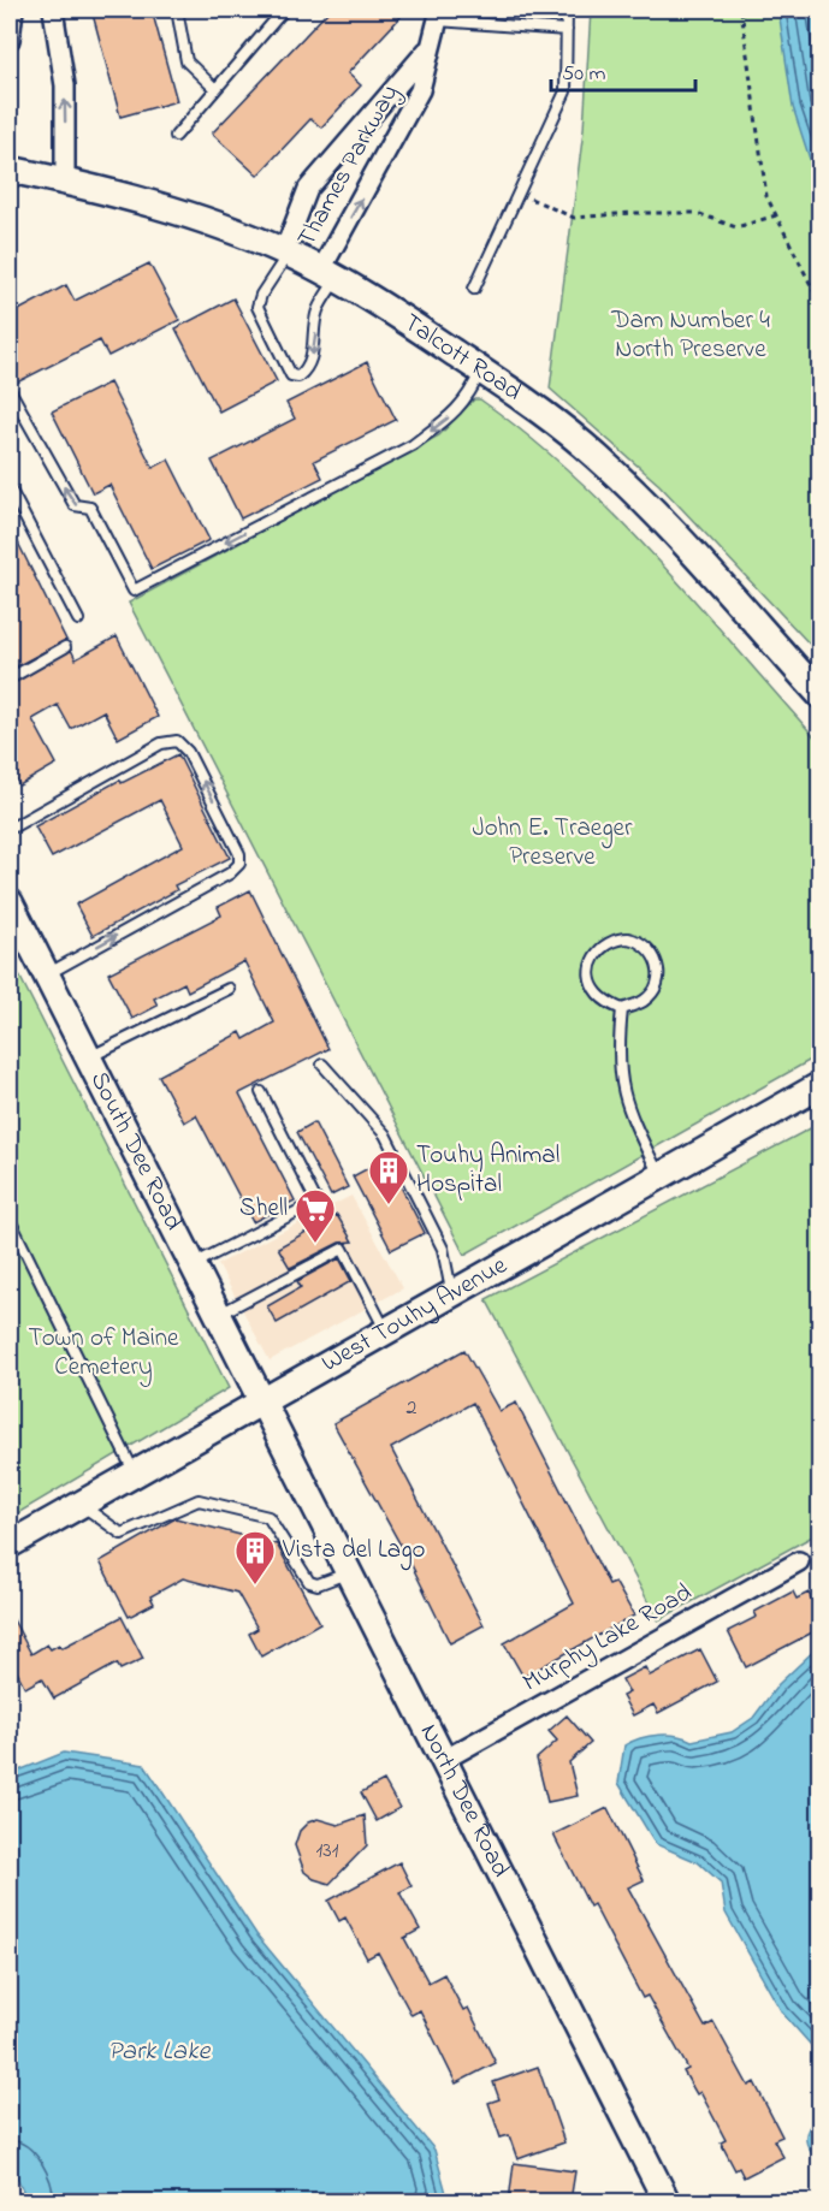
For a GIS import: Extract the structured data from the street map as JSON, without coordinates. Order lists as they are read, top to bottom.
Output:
{
  "streets": {
    "main road": [
      "Talcott Road",
      "South Dee Road",
      "West Touhy Avenue",
      "North Dee Road"
    ],
    "street": ["Thames Parkway", "Murphy Lake Road"]
  },
  "crossings": [
    ["Thames Parkway", "Talcott Road"],
    ["South Dee Road", "West Touhy Avenue"],
    ["South Dee Road", "North Dee Road"],
    ["West Touhy Avenue", "North Dee Road"],
    ["Murphy Lake Road", "North Dee Road"]
  ],
  "water": ["Park Lake"],
  "parks": ["Dam Number 4 North Preserve", "John E. Traeger Preserve", "Town of Maine Cemetery"],
  "places": {
    "building": ["Touhy Animal Hospital", "Vista del Lago"],
    "supermarket": ["Shell"]
  },
  "house_numbers": ["2", "131"],
  "scale_bar": "50 m"
}
